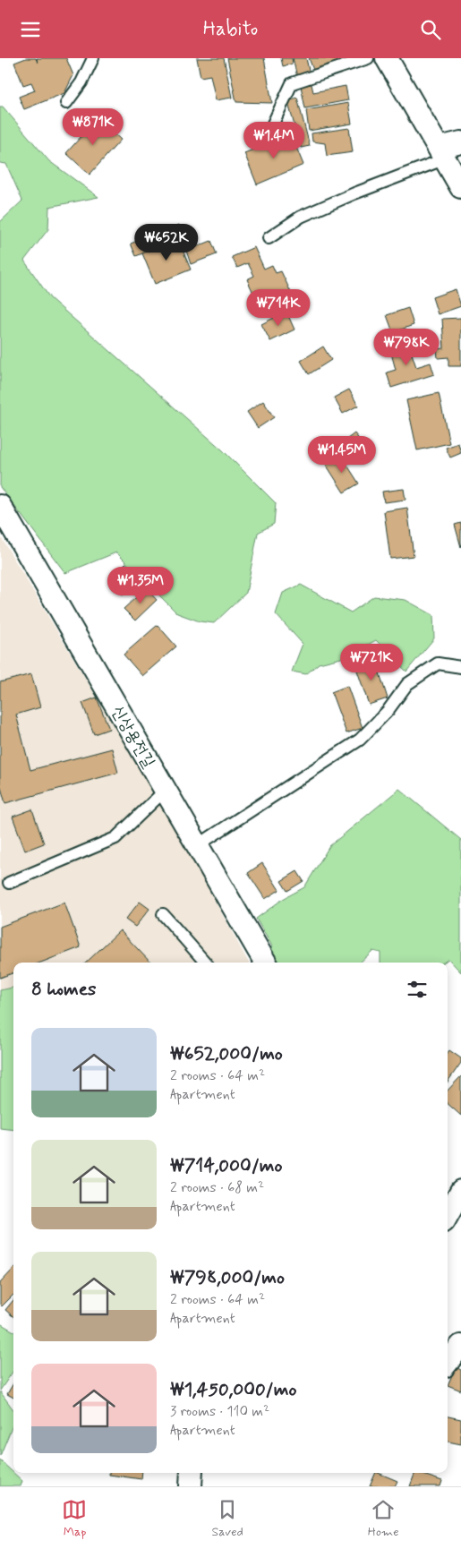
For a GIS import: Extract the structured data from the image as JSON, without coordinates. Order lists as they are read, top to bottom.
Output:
{
  "streets": {
    "street": ["신상용전길"]
  },
  "page": {
    "header": "Habito",
    "price": [
      "₩871K",
      "₩1.4M",
      "₩652K",
      "₩714K",
      "₩798K",
      "₩1.45M",
      "₩1.35M",
      "₩721K"
    ],
    "heading": "8 homes",
    "list": [
      {
        "name": "₩652,000/mo",
        "note": "2 rooms · 64 m² · Apartment"
      },
      {
        "name": "₩714,000/mo",
        "note": "2 rooms · 68 m² · Apartment"
      },
      {
        "name": "₩798,000/mo",
        "note": "2 rooms · 64 m² · Apartment"
      },
      {
        "name": "₩1,450,000/mo",
        "note": "3 rooms · 110 m² · Apartment"
      }
    ],
    "tabs": ["Map", "Saved", "Home"]
  }
}
